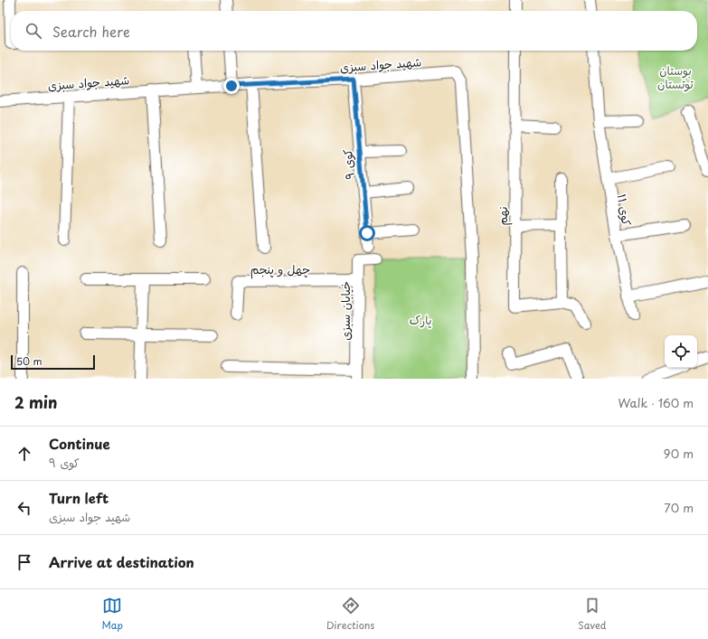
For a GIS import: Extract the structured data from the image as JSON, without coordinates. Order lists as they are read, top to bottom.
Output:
{
  "streets": {
    "street": [
      "شهید جواد سبزی",
      "کوی ۹",
      "کوی ۱۱",
      "نهم",
      "چهل و پنجم",
      "خیابان سبزی"
    ]
  },
  "crossings": [
    ["شهید جواد سبزی", "کوی ۹"],
    ["چهل و پنجم", "خیابان سبزی"]
  ],
  "parks": ["بوستان توتستان", "پارک"],
  "scale_bar": "50 m",
  "page": {
    "search": "Search here",
    "scale": "50 m",
    "heading": ["2 min", "Walk · 160 m"],
    "list": [
      ["Continue", "کوی ۹", "90 m"],
      ["Turn left", "شهید جواد سبزی", "70 m"],
      "Arrive at destination"
    ],
    "nav": ["Map", "Directions", "Saved"]
  }
}
